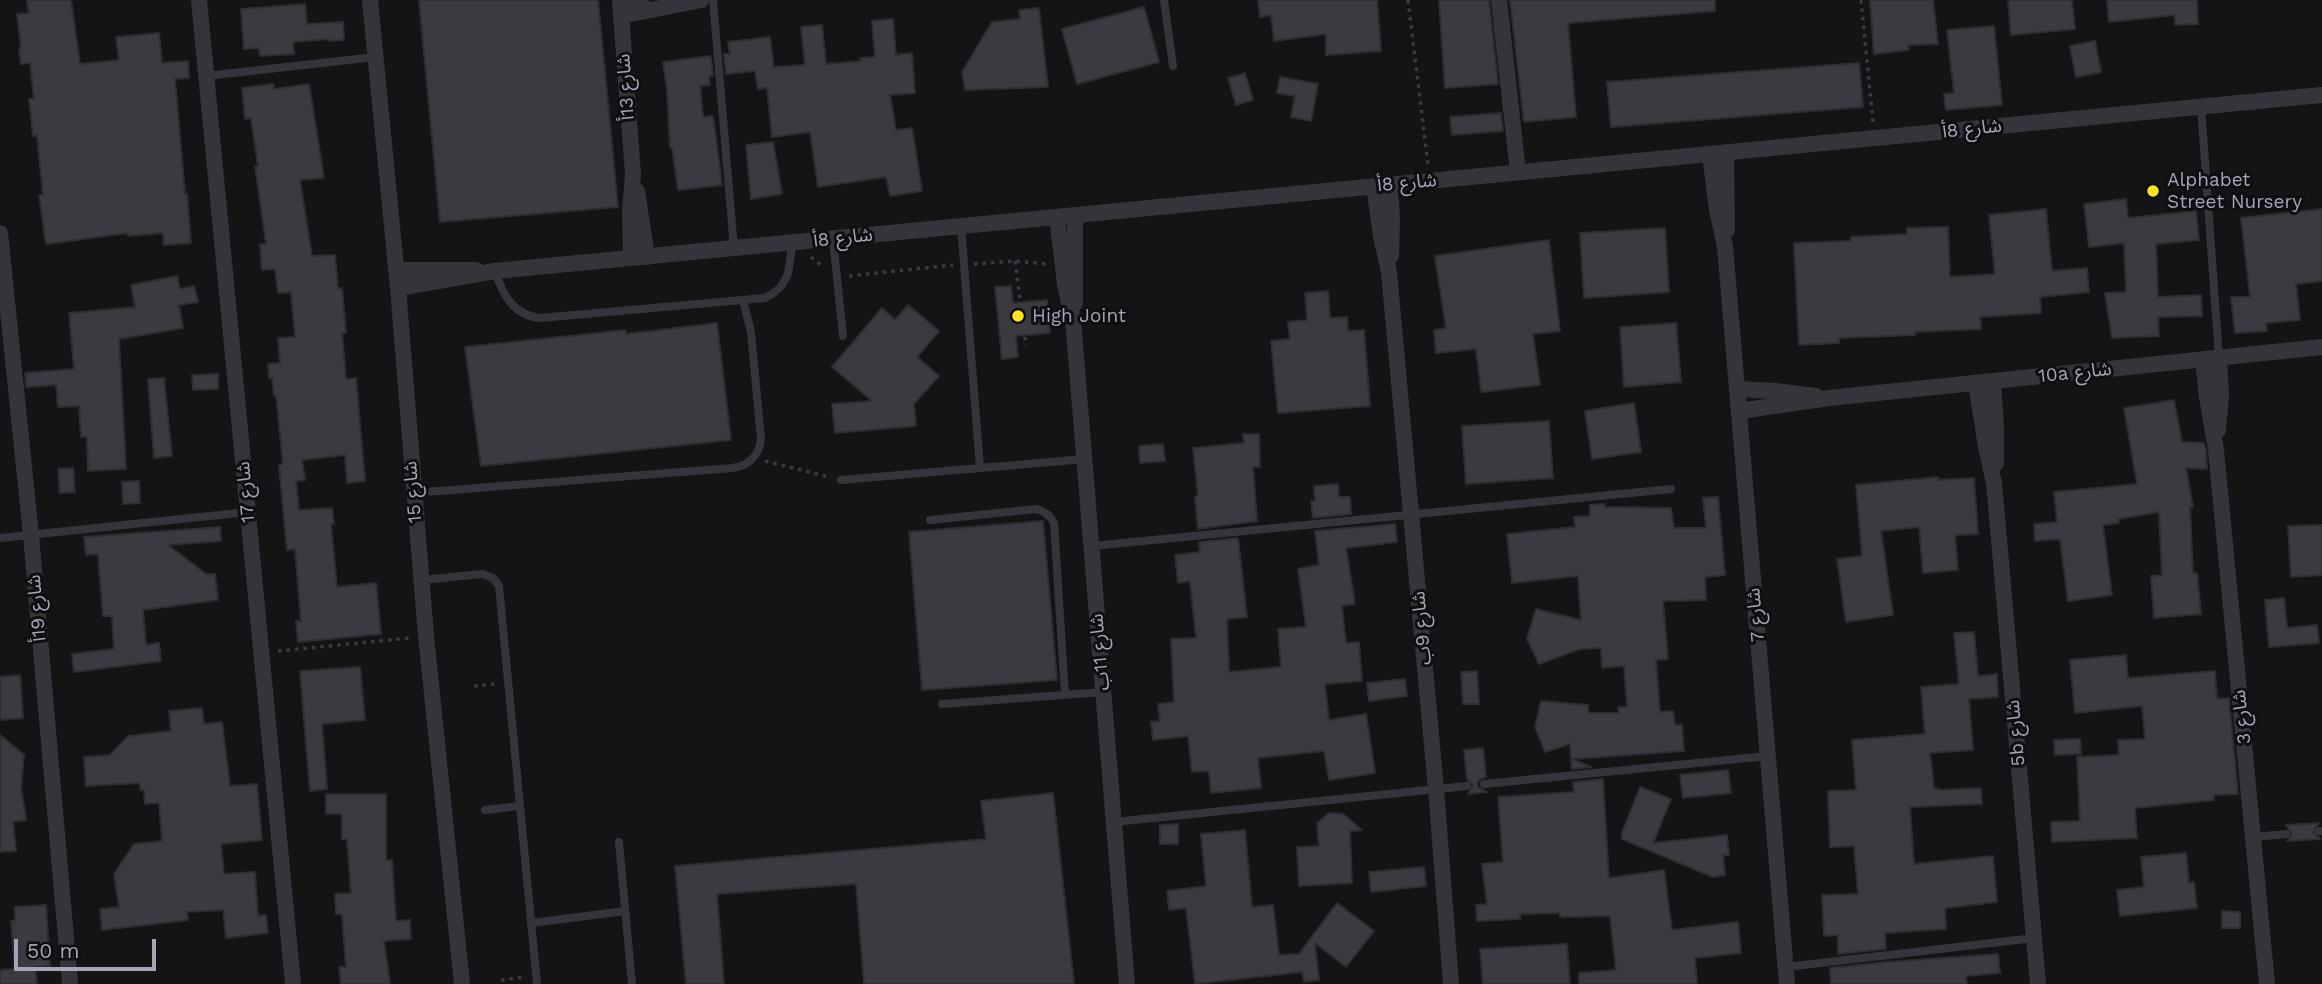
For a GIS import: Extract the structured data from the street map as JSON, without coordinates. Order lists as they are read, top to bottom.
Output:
{
  "streets": {
    "street": [
      "شارع 13أ",
      "شارع 8أ",
      "10a شارع",
      "شارع 17",
      "شارع 15",
      "شارع 19أ",
      "شارع 7",
      "شارع 9ب",
      "شارع 11ب",
      "شارع 3",
      "5b شارع"
    ]
  },
  "crossings": [
    ["شارع 13أ", "شارع 8أ"],
    ["شارع 8أ", "شارع 15"],
    ["شارع 8أ", "شارع 7"],
    ["شارع 8أ", "شارع 9ب"],
    ["شارع 8أ", "شارع 11ب"],
    ["10a شارع", "شارع 7"],
    ["10a شارع", "شارع 3"],
    ["10a شارع", "5b شارع"]
  ],
  "places": ["Alphabet Street Nursery", "High Joint"],
  "scale_bar": "50 m"
}
